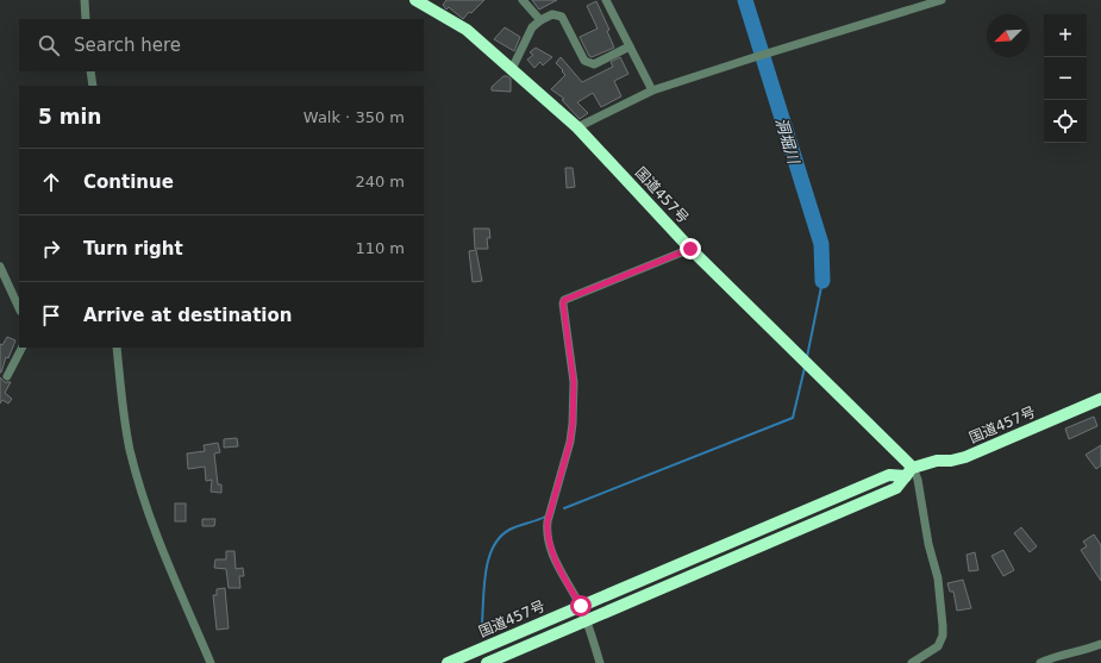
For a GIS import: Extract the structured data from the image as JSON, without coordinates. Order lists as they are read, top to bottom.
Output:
{
  "streets": {
    "highway": ["国道457号"]
  },
  "water": ["洞堀川"],
  "north": "bottom left",
  "page": {
    "map_buttons": ["+", "−"],
    "search": "Search here",
    "heading": ["5 min", "Walk · 350 m"],
    "list": [
      ["Continue", "240 m"],
      ["Turn right", "110 m"],
      "Arrive at destination"
    ]
  }
}
